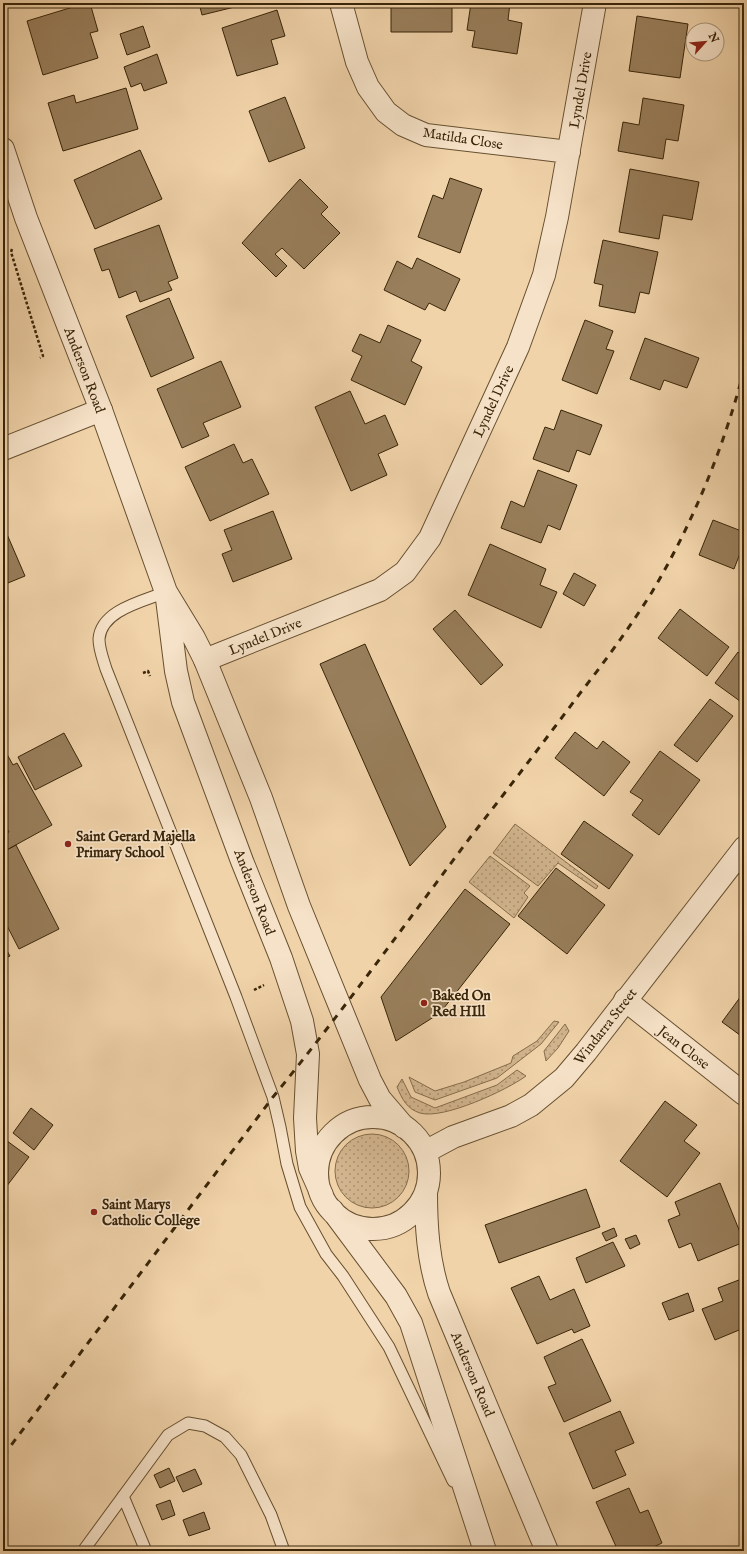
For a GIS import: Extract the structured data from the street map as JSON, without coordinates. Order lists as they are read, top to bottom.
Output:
{
  "streets": {
    "street": [
      "Lyndel Drive",
      "Matilda Close",
      "Anderson Road",
      "Windarra Street",
      "Jean Close"
    ]
  },
  "crossings": [
    ["Lyndel Drive", "Matilda Close"],
    ["Lyndel Drive", "Anderson Road"],
    ["Anderson Road", "Windarra Street"],
    ["Windarra Street", "Jean Close"]
  ],
  "places": ["Saint Gerard Majella Primary School", "Baked On Red HIll", "Saint Marys Catholic College"],
  "north": "top right"
}
